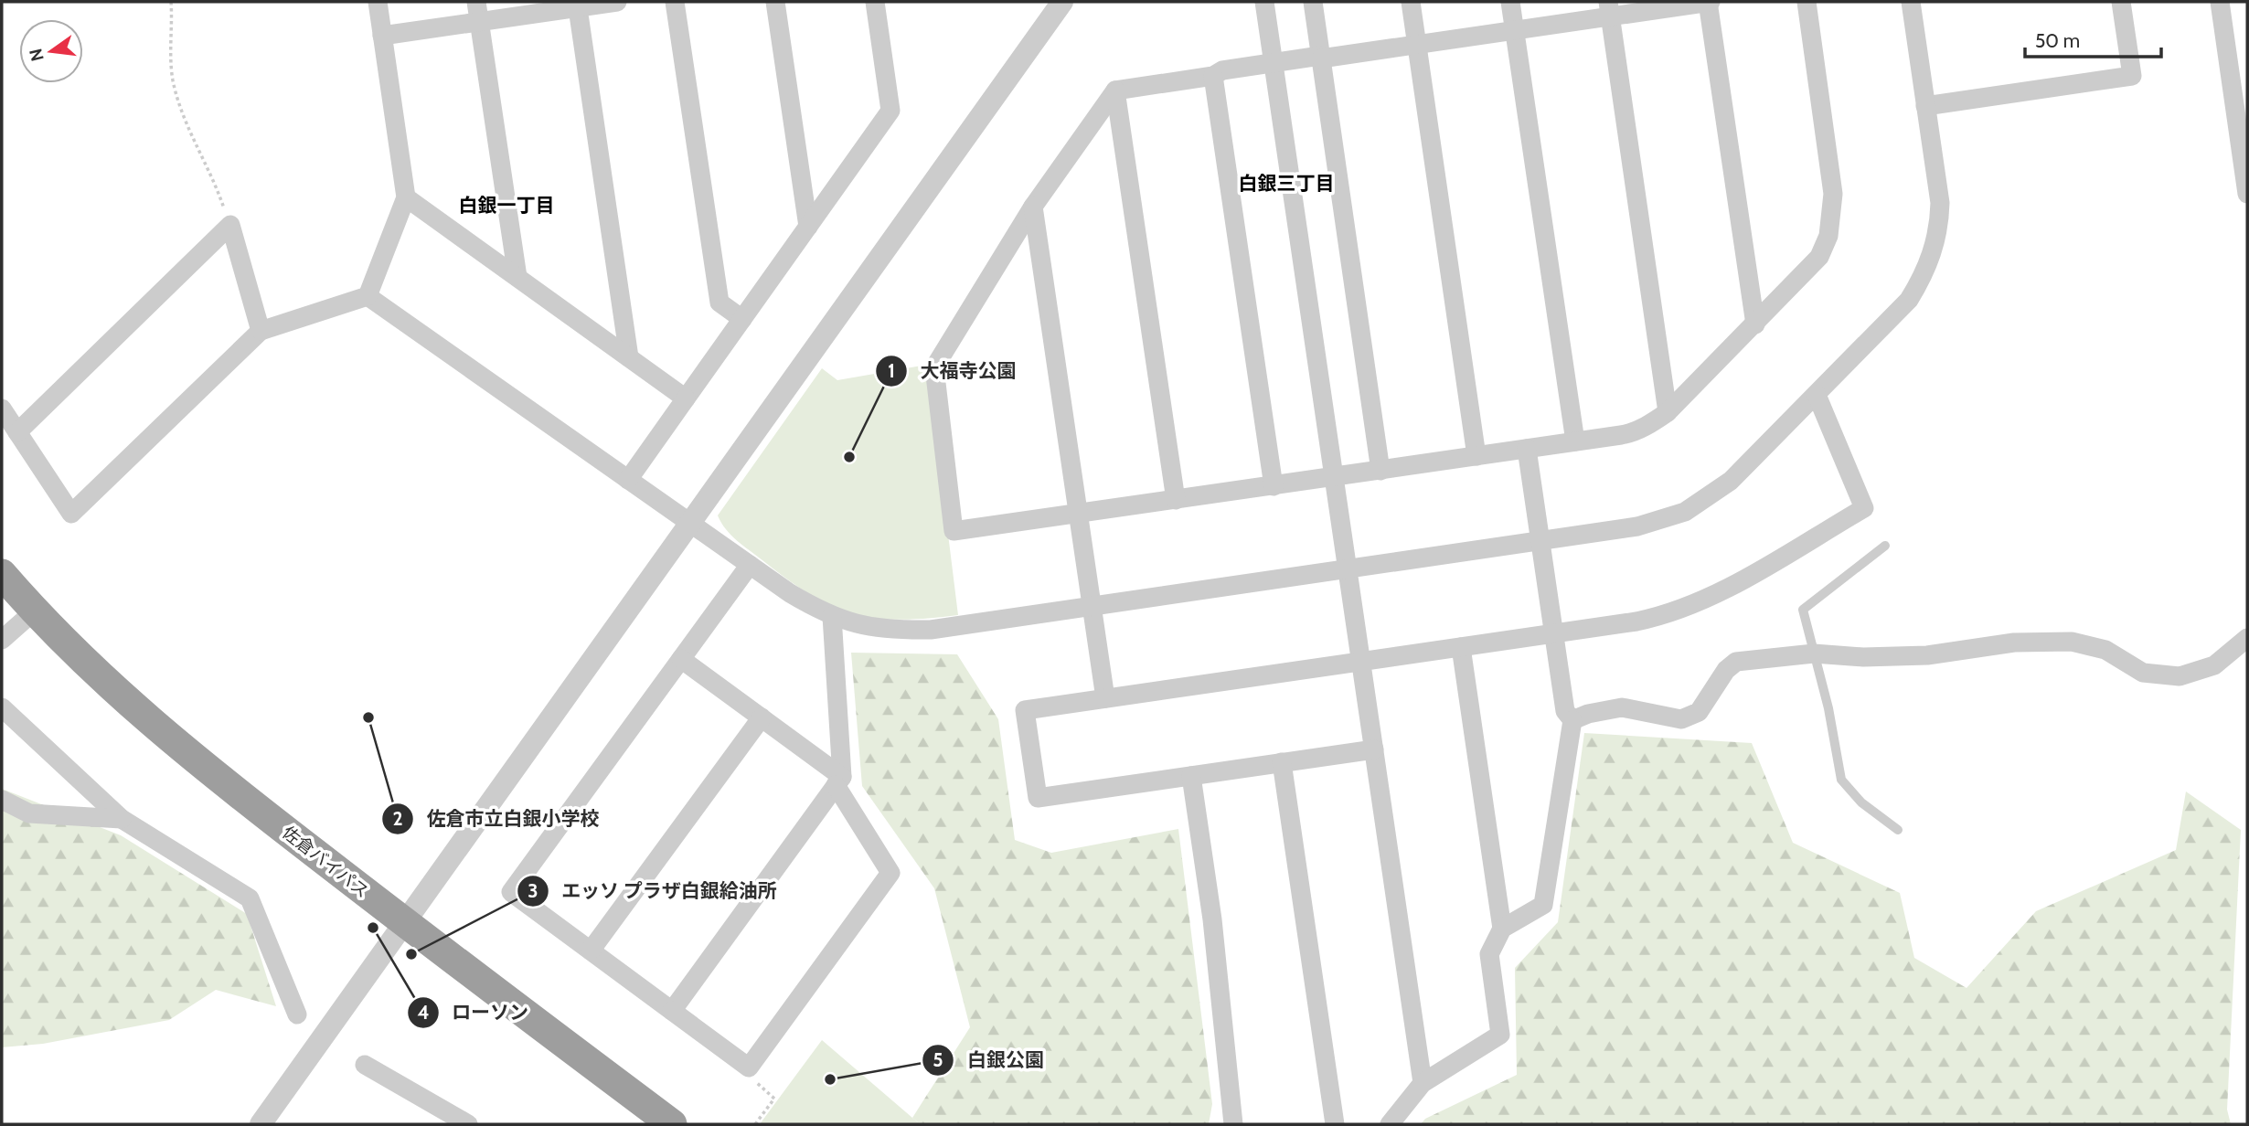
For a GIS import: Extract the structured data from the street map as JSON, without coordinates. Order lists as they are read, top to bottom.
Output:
{
  "streets": {
    "highway": ["佐倉バイパス"]
  },
  "districts": ["白銀三丁目", "白銀一丁目"],
  "places": [
    "大福寺公園",
    "佐倉市立白銀小学校",
    "ローソン",
    "エッソ プラザ白銀給油所",
    "白銀公園"
  ],
  "scale_bar": "50 m",
  "north": "left"
}
